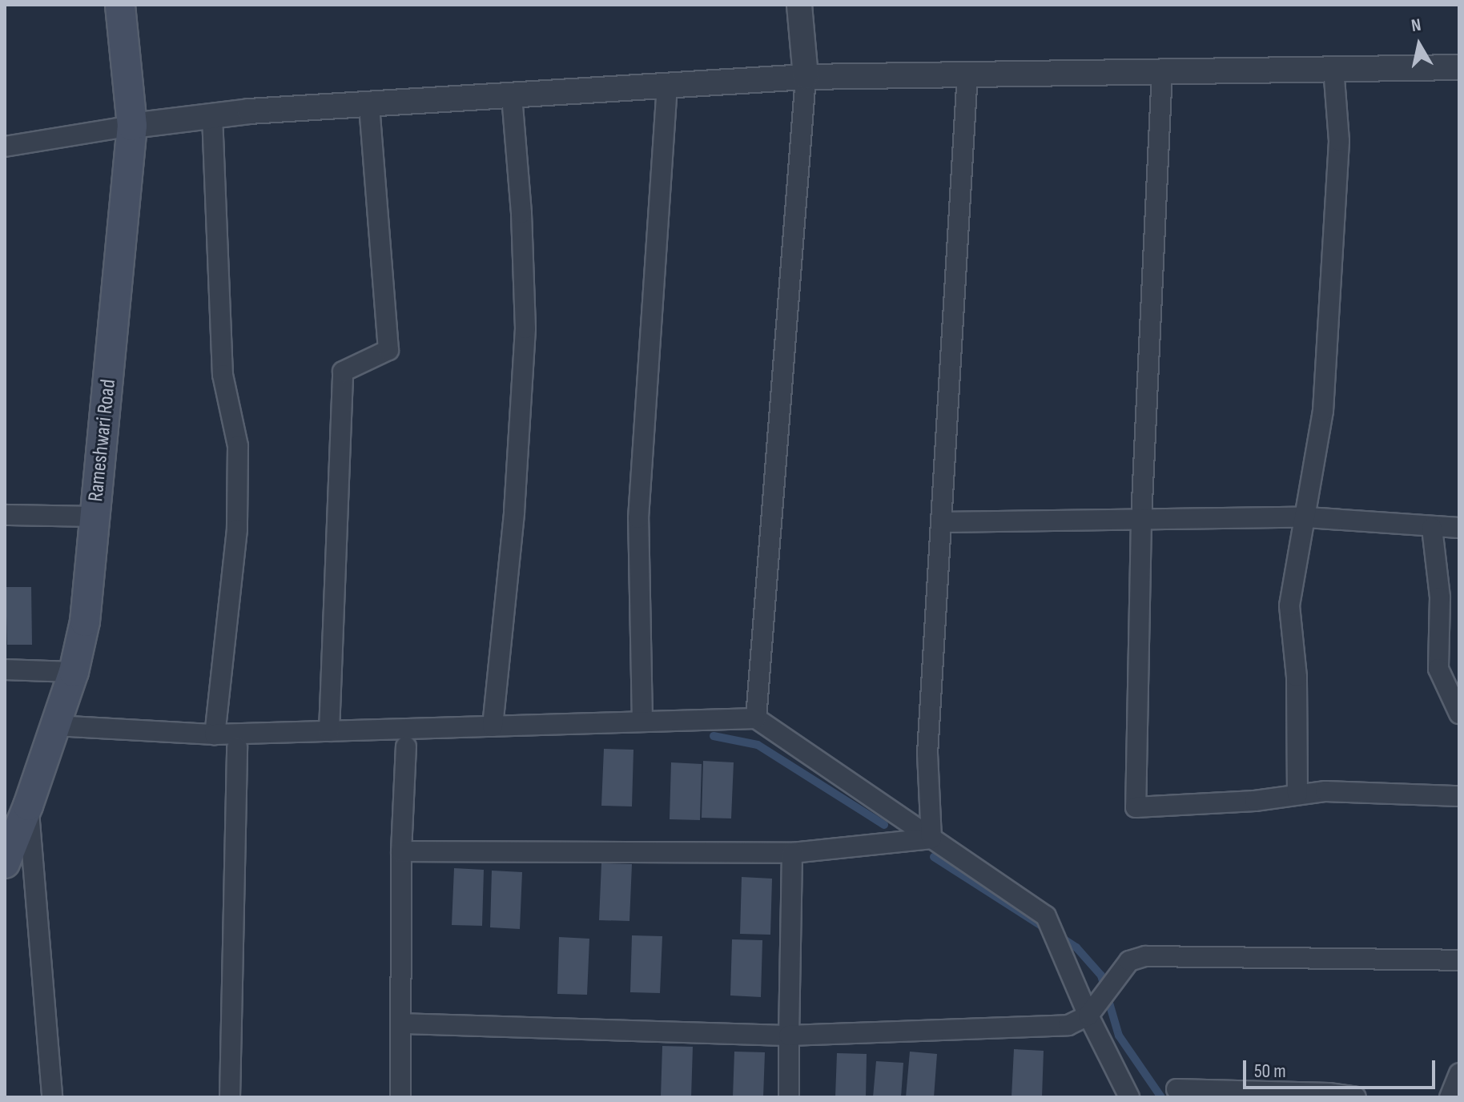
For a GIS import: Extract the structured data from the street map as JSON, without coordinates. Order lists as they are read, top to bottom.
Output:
{
  "streets": {
    "main road": ["Rameshwari Road"]
  },
  "scale_bar": "50 m",
  "north": "top"
}
